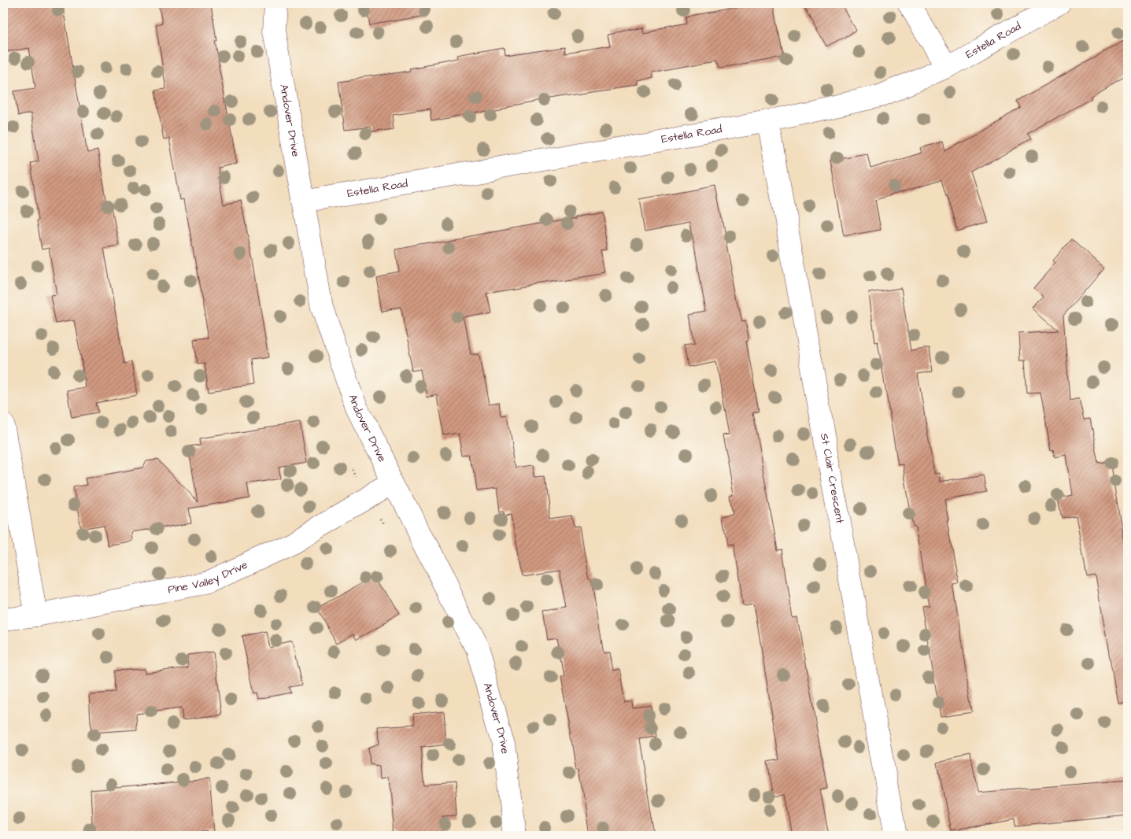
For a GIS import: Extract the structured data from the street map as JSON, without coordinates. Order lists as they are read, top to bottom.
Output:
{
  "streets": {
    "street": [
      "Estella Road",
      "Andover Drive",
      "St Clair Crescent",
      "Pine Valley Drive"
    ]
  },
  "crossings": [
    ["Estella Road", "Andover Drive"],
    ["Estella Road", "St Clair Crescent"],
    ["Andover Drive", "Pine Valley Drive"]
  ]
}
